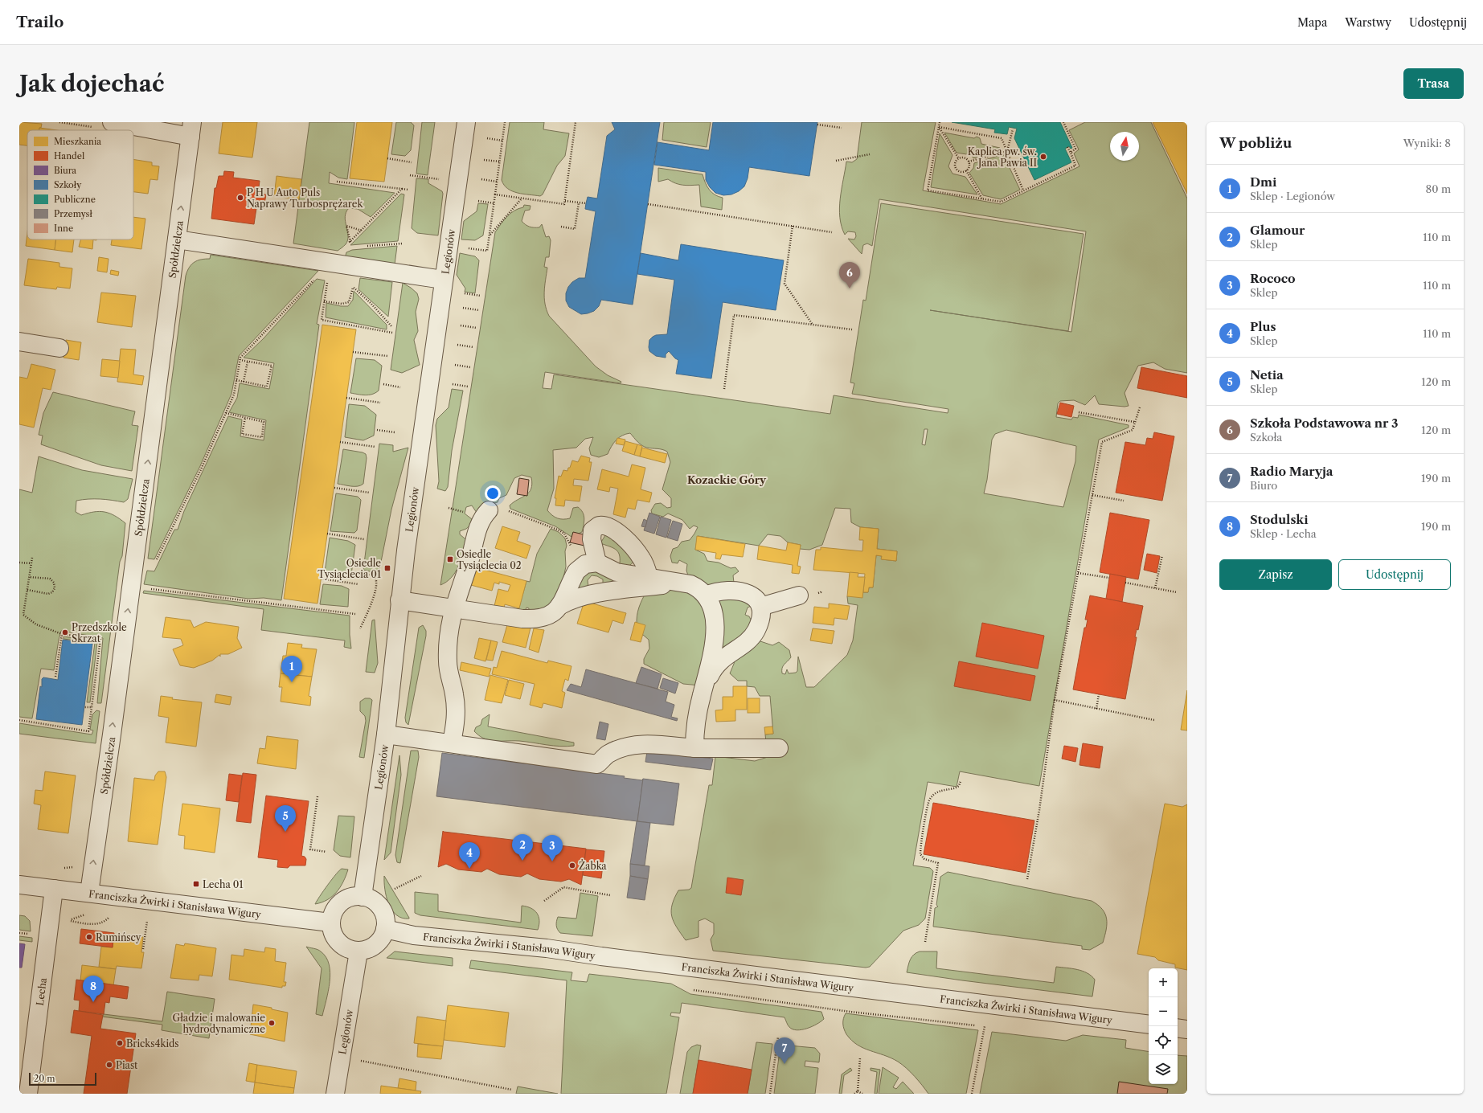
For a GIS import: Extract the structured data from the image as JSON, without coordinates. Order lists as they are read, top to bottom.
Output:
{
  "streets": {
    "street": [
      "Spółdzielcza",
      "Legionów",
      "Franciszka Żwirki i Stanisława Wigury",
      "Lecha"
    ]
  },
  "crossings": [
    ["Spółdzielcza", "Franciszka Żwirki i Stanisława Wigury"],
    ["Legionów", "Franciszka Żwirki i Stanisława Wigury"],
    ["Franciszka Żwirki i Stanisława Wigury", "Lecha"]
  ],
  "one_way": ["Spółdzielcza"],
  "districts": ["Kozackie Góry"],
  "places": {
    "other": [
      "Kaplica pw. św. Jana Pawia II",
      "P H U Auto Puls Naprawy Turbosprężarek",
      "Przedszkole Skrzat",
      "Żabka",
      "Rumińscy",
      "Gładzie i malowanie hydrodynamiczne",
      "Bricks4kids",
      "Piast"
    ],
    "transit": ["Osiedle Tysiąclecia 02", "Osiedle Tysiąclecia 01", "Lecha 01"]
  },
  "legend": [
    "Mieszkania",
    "Handel",
    "Biura",
    "Szkoły",
    "Publiczne",
    "Przemysł",
    "Inne"
  ],
  "scale_bar": "20 m",
  "north": "top",
  "page": {
    "header": "Trailo",
    "nav": ["Mapa", "Warstwy", "Udostępnij"],
    "buttons": [
      "Trasa",
      ["Zapisz", "Udostępnij"]
    ],
    "title": "Jak dojechać",
    "heading": ["W pobliżu", "Wyniki: 8"],
    "list": [
      {
        "mark": "1",
        "name": "Dmi",
        "note": "Sklep · Legionów",
        "value": "80 m"
      },
      {
        "mark": "2",
        "name": "Glamour",
        "note": "Sklep",
        "value": "110 m"
      },
      {
        "mark": "3",
        "name": "Rococo",
        "note": "Sklep",
        "value": "110 m"
      },
      {
        "mark": "4",
        "name": "Plus",
        "note": "Sklep",
        "value": "110 m"
      },
      {
        "mark": "5",
        "name": "Netia",
        "note": "Sklep",
        "value": "120 m"
      },
      {
        "mark": "6",
        "name": "Szkoła Podstawowa nr 3",
        "note": "Szkoła",
        "value": "120 m"
      },
      {
        "mark": "7",
        "name": "Radio Maryja",
        "note": "Biuro",
        "value": "190 m"
      },
      {
        "mark": "8",
        "name": "Stodulski",
        "note": "Sklep · Lecha",
        "value": "190 m"
      }
    ],
    "pins": [
      "6",
      "1",
      "5",
      "2",
      "3",
      "4",
      "8",
      "7"
    ],
    "map_buttons": ["+", "−"],
    "scale": "20 m"
  }
}
